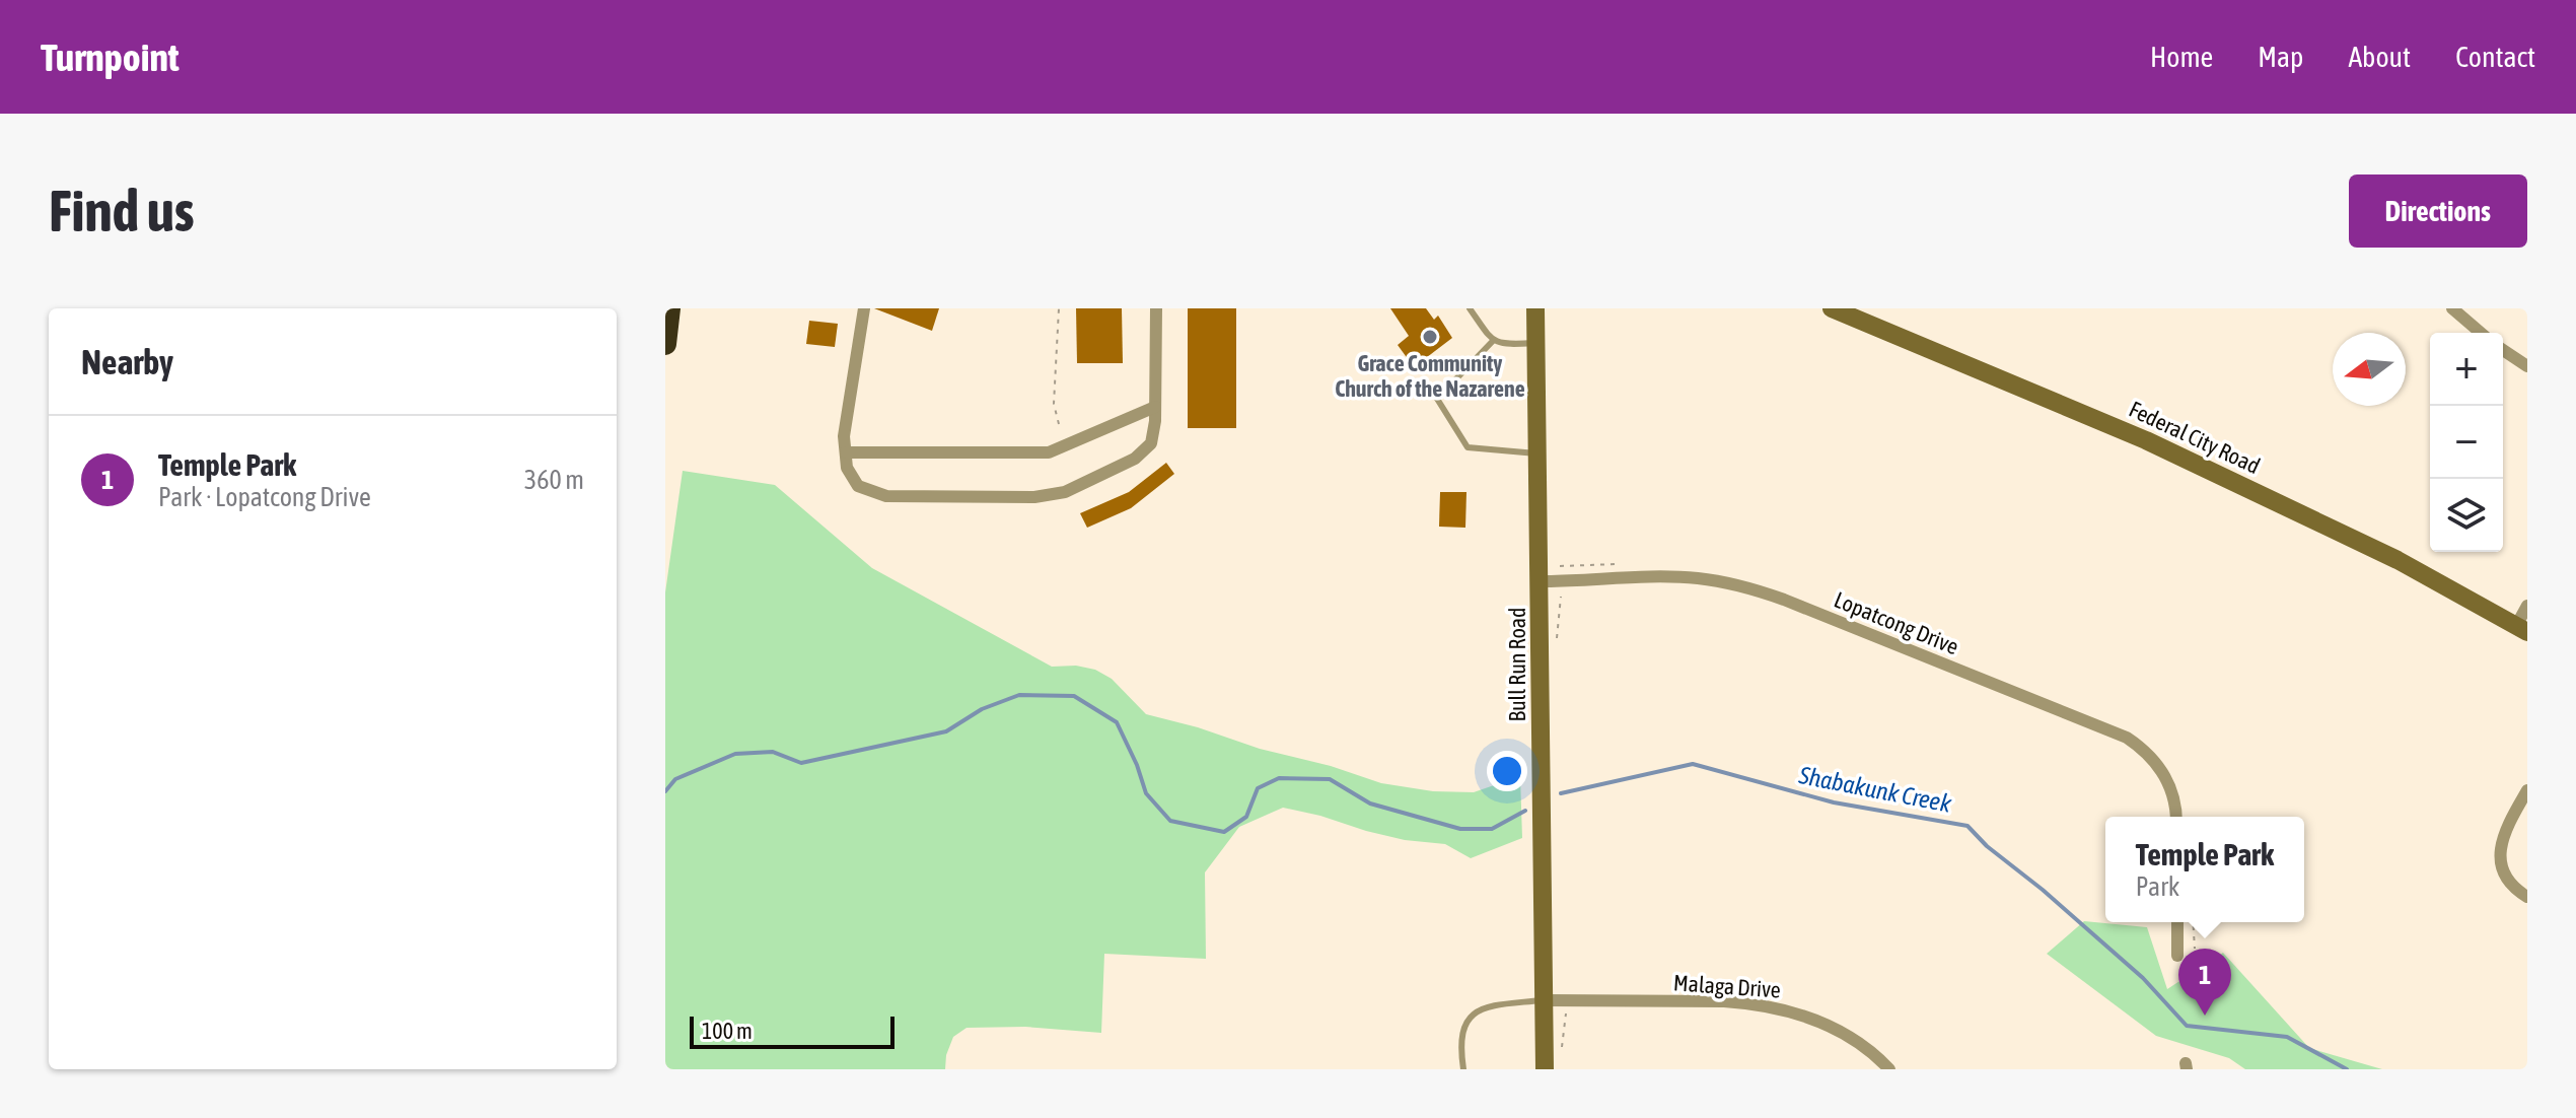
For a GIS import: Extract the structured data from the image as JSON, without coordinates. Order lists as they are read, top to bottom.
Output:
{
  "streets": {
    "street": [
      "Federal City Road",
      "Lopatcong Drive",
      "Bull Run Road",
      "Malaga Drive"
    ]
  },
  "crossings": [
    ["Lopatcong Drive", "Bull Run Road"],
    ["Bull Run Road", "Malaga Drive"]
  ],
  "water": ["Shabakunk Creek"],
  "places": ["Grace Community Church of the Nazarene"],
  "scale_bar": "100 m",
  "north": "left",
  "page": {
    "header": "Turnpoint",
    "nav": [
      "Home",
      "Map",
      "About",
      "Contact"
    ],
    "buttons": "Directions",
    "title": "Find us",
    "heading": "Nearby",
    "map_buttons": ["+", "−"],
    "list": [
      {
        "mark": "1",
        "name": "Temple Park",
        "note": "Park · Lopatcong Drive",
        "value": "360 m"
      }
    ],
    "popup": ["Temple Park", "Park"],
    "pins": "1",
    "scale": "100 m"
  }
}
